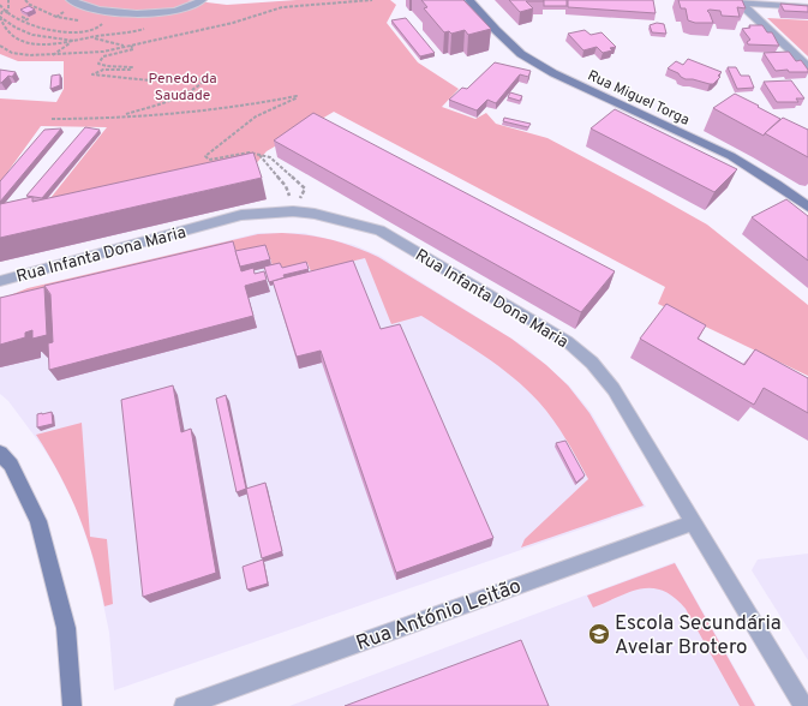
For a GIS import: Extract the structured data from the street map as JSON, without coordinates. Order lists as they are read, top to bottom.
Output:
{
  "streets": {
    "main road": ["Rua Miguel Torga"],
    "street": ["Rua Infanta Dona Maria", "Rua António Leitão"]
  },
  "crossings": [
    ["Rua Infanta Dona Maria", "Rua António Leitão"]
  ],
  "parks": ["Penedo da Saudade"],
  "places": {
    "school or university": ["Escola Secundária Avelar Brotero"]
  }
}
